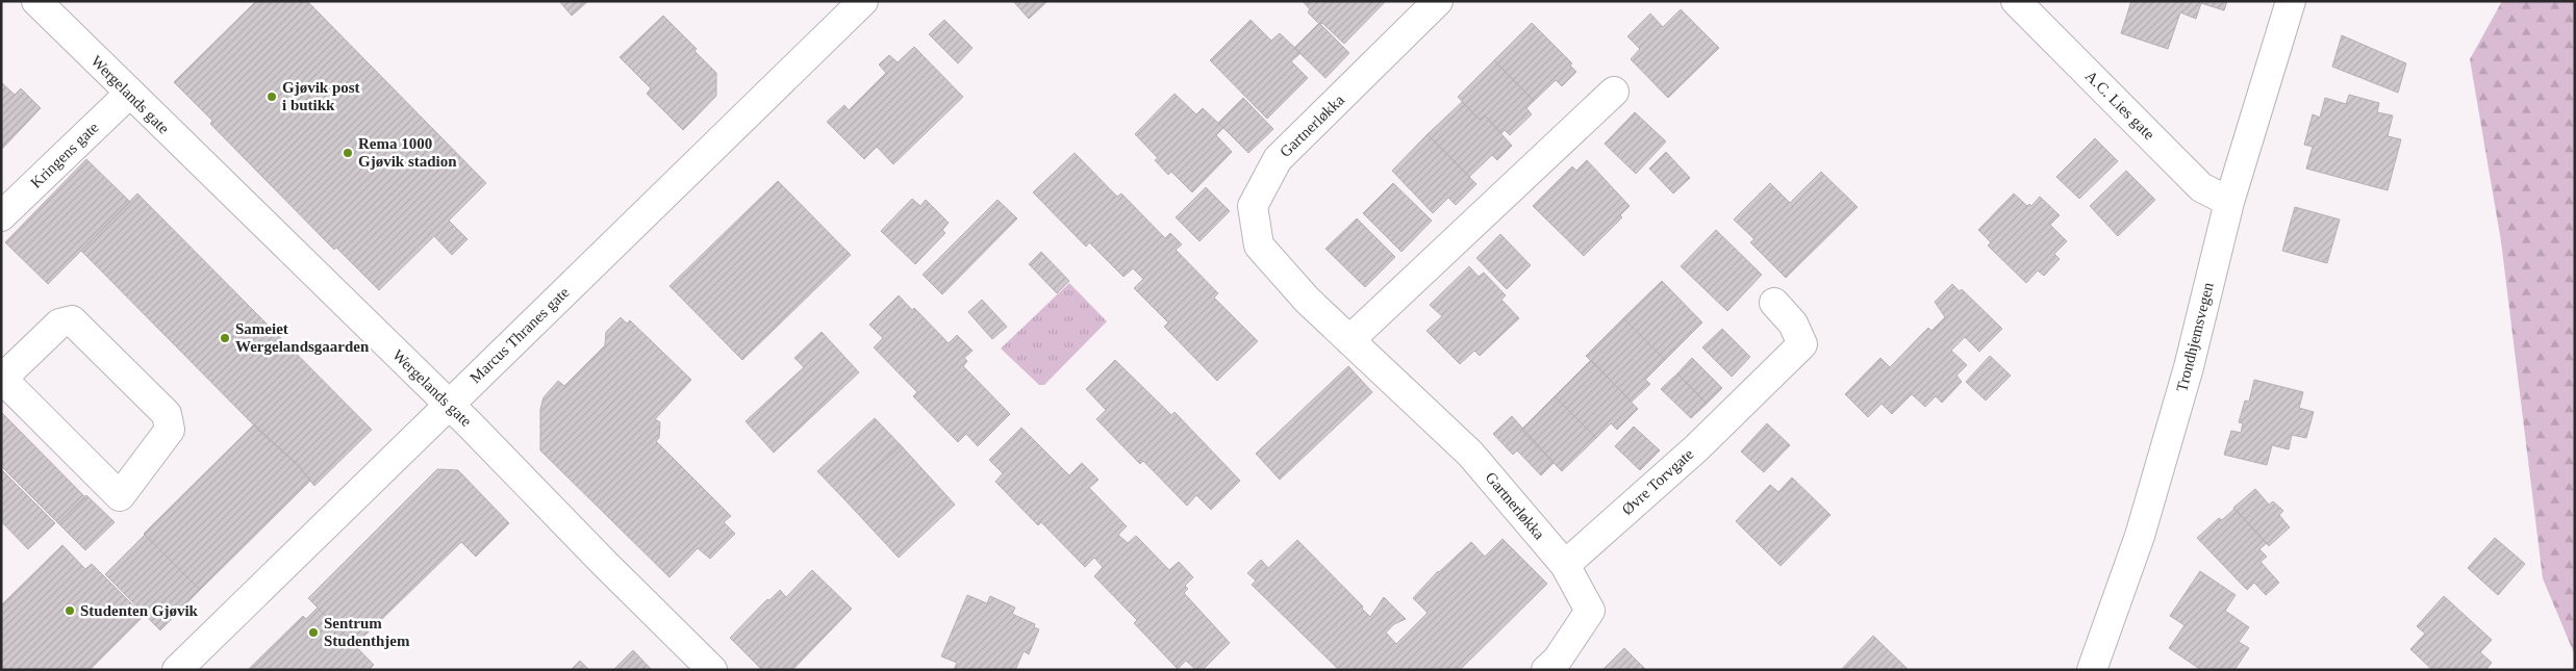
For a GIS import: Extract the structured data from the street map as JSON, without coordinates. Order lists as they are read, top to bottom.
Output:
{
  "streets": {
    "street": [
      "Wergelands gate",
      "A.C. Lies gate",
      "Gartnerløkka",
      "Kringens gate",
      "Marcus Thranes gate",
      "Trondhjemsvegen",
      "Øvre Torvgate"
    ]
  },
  "crossings": [
    ["Wergelands gate", "Kringens gate"],
    ["Wergelands gate", "Marcus Thranes gate"],
    ["A.C. Lies gate", "Trondhjemsvegen"],
    ["Gartnerløkka", "Øvre Torvgate"]
  ],
  "places": [
    "Gjøvik post i butikk",
    "Rema 1000 Gjøvik stadion",
    "Sameiet Wergelandsgaarden",
    "Studenten Gjøvik",
    "Sentrum Studenthjem"
  ]
}
